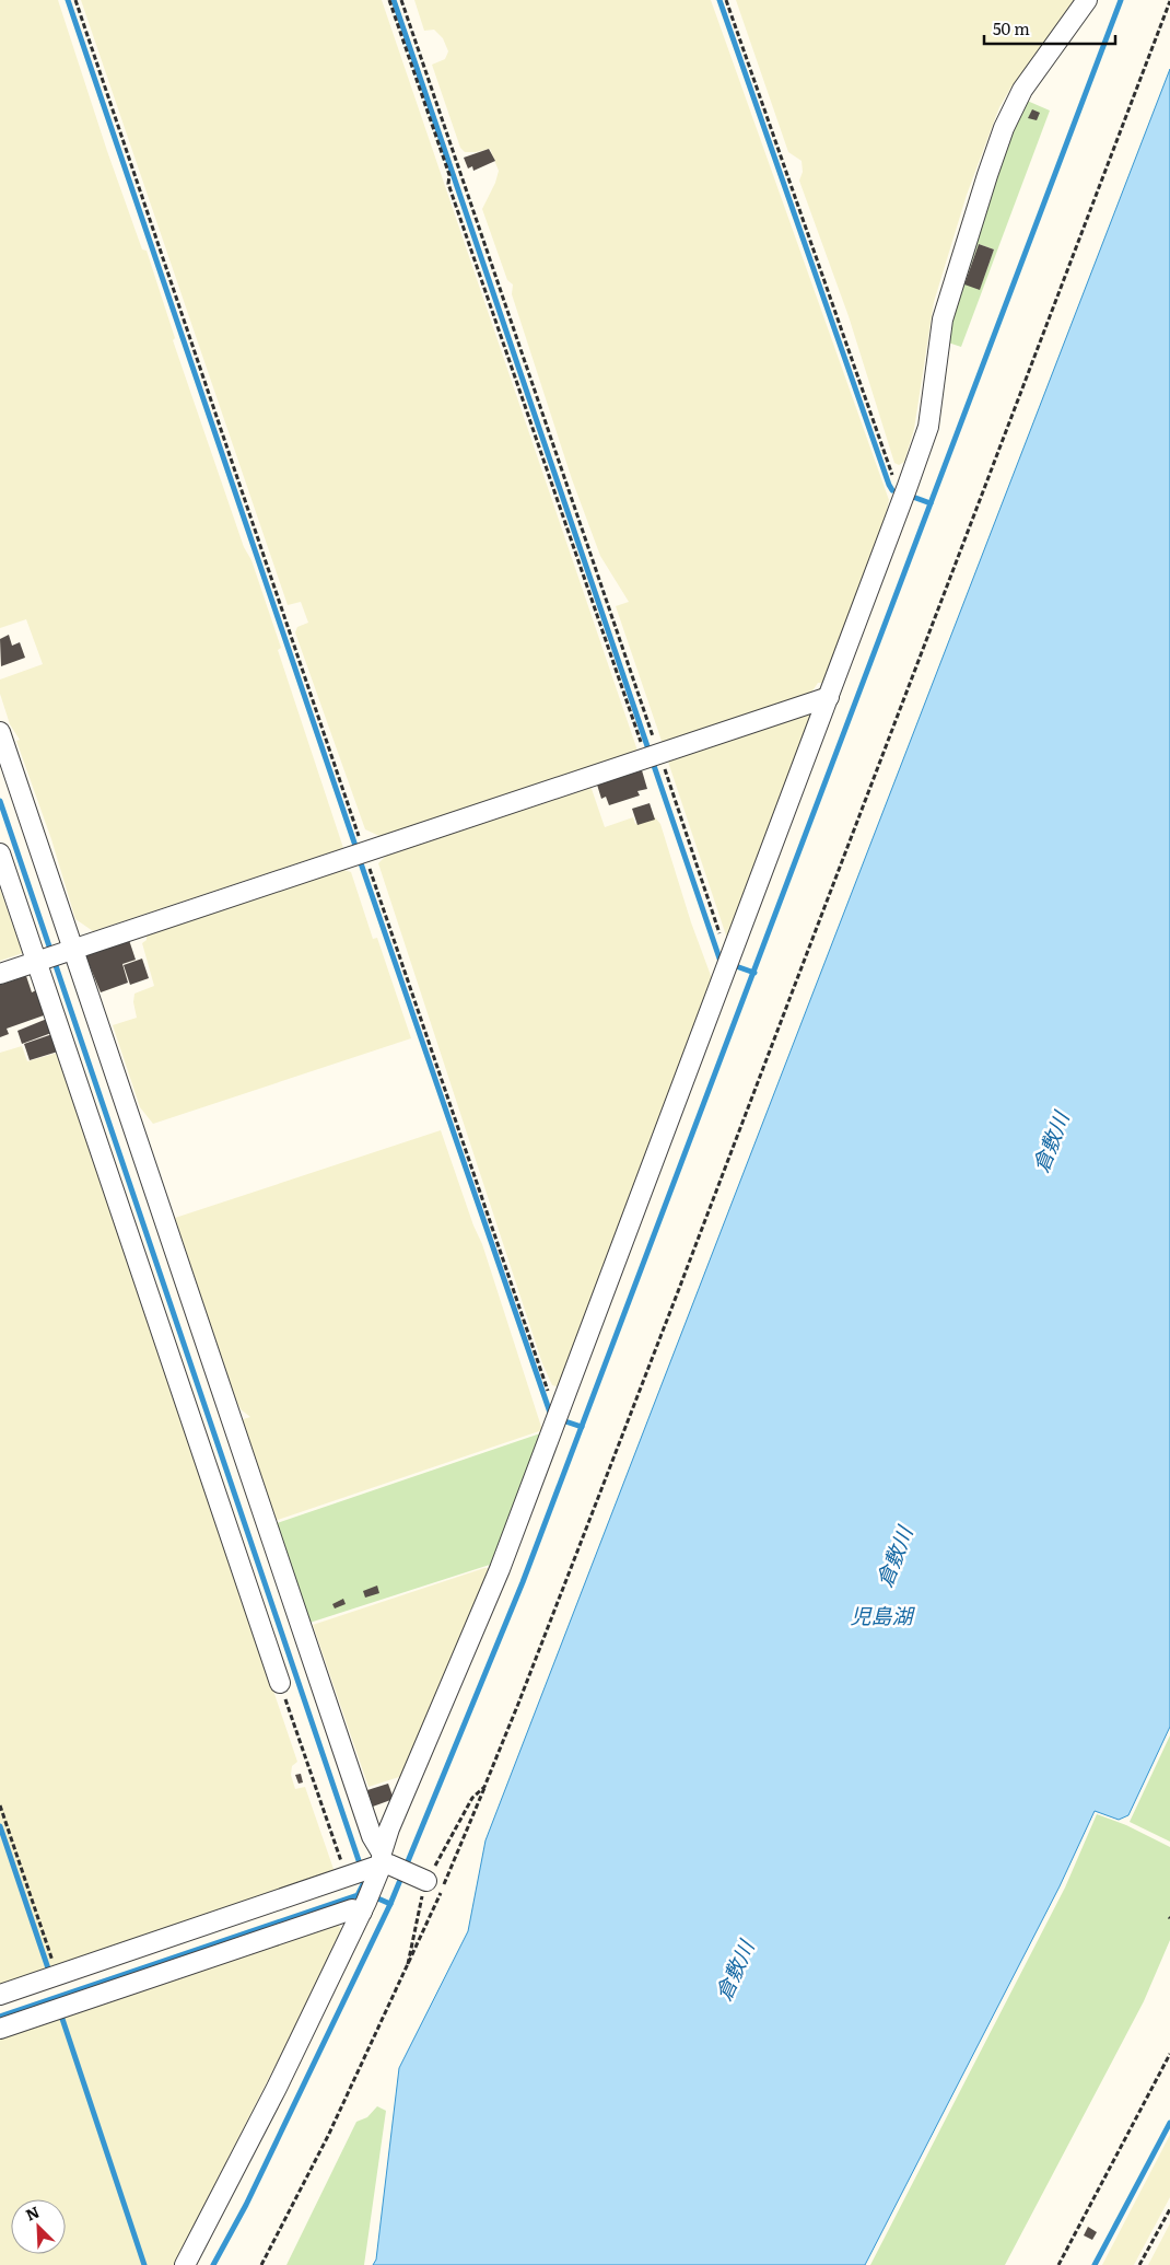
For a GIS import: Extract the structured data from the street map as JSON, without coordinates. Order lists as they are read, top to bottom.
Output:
{
  "water": ["倉敷川", "児島湖"],
  "scale_bar": "50 m",
  "north": "top left"
}
